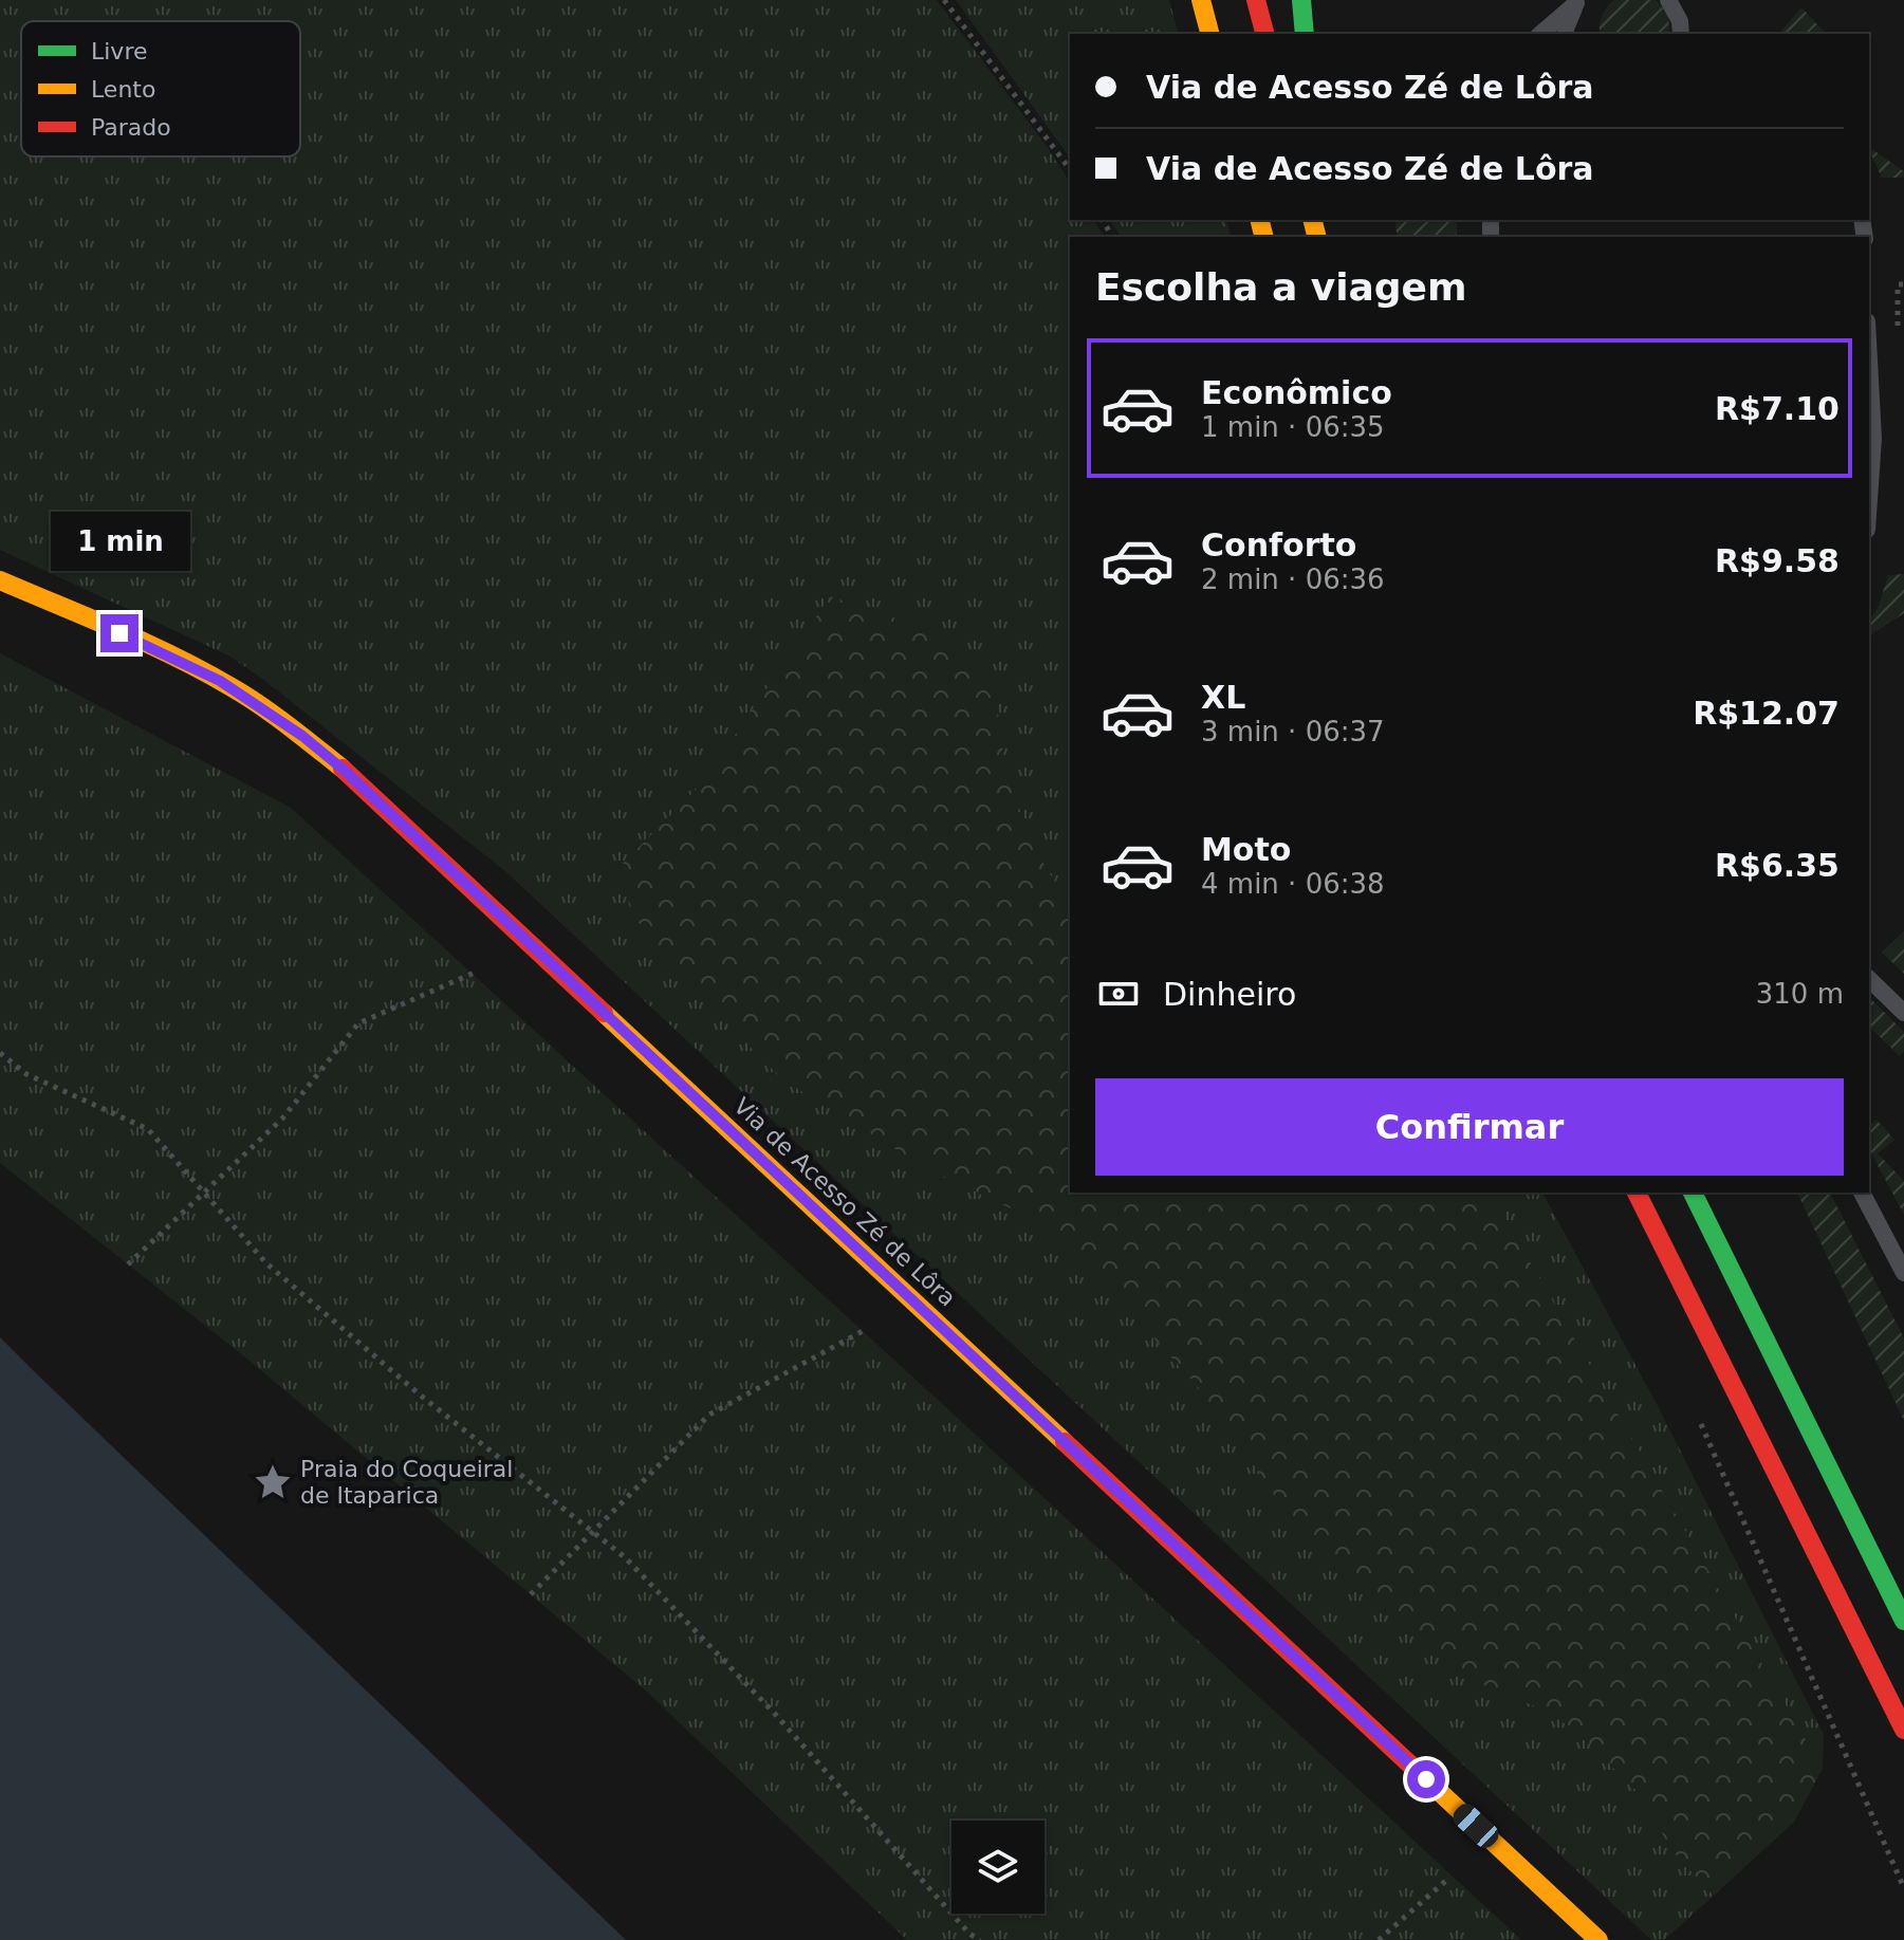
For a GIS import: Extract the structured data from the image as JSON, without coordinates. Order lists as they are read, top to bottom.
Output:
{
  "streets": {
    "street": ["Via de Acesso Zé de Lôra"]
  },
  "places": {
    "place": ["Praia do Coqueiral de Itaparica"]
  },
  "legend": ["Livre", "Lento", "Parado"],
  "page": {
    "banner": ["Via de Acesso Zé de Lôra", "Via de Acesso Zé de Lôra"],
    "heading": "Escolha a viagem",
    "list": [
      {
        "name": "Econômico",
        "note": "1 min · 06:35",
        "value": "R$7.10"
      },
      {
        "name": "Conforto",
        "note": "2 min · 06:36",
        "value": "R$9.58"
      },
      {
        "name": "XL",
        "note": "3 min · 06:37",
        "value": "R$12.07"
      },
      {
        "name": "Moto",
        "note": "4 min · 06:38",
        "value": "R$6.35"
      }
    ],
    "bubble": "1 min",
    "pay": ["Dinheiro", "310 m"],
    "buttons": "Confirmar"
  }
}
